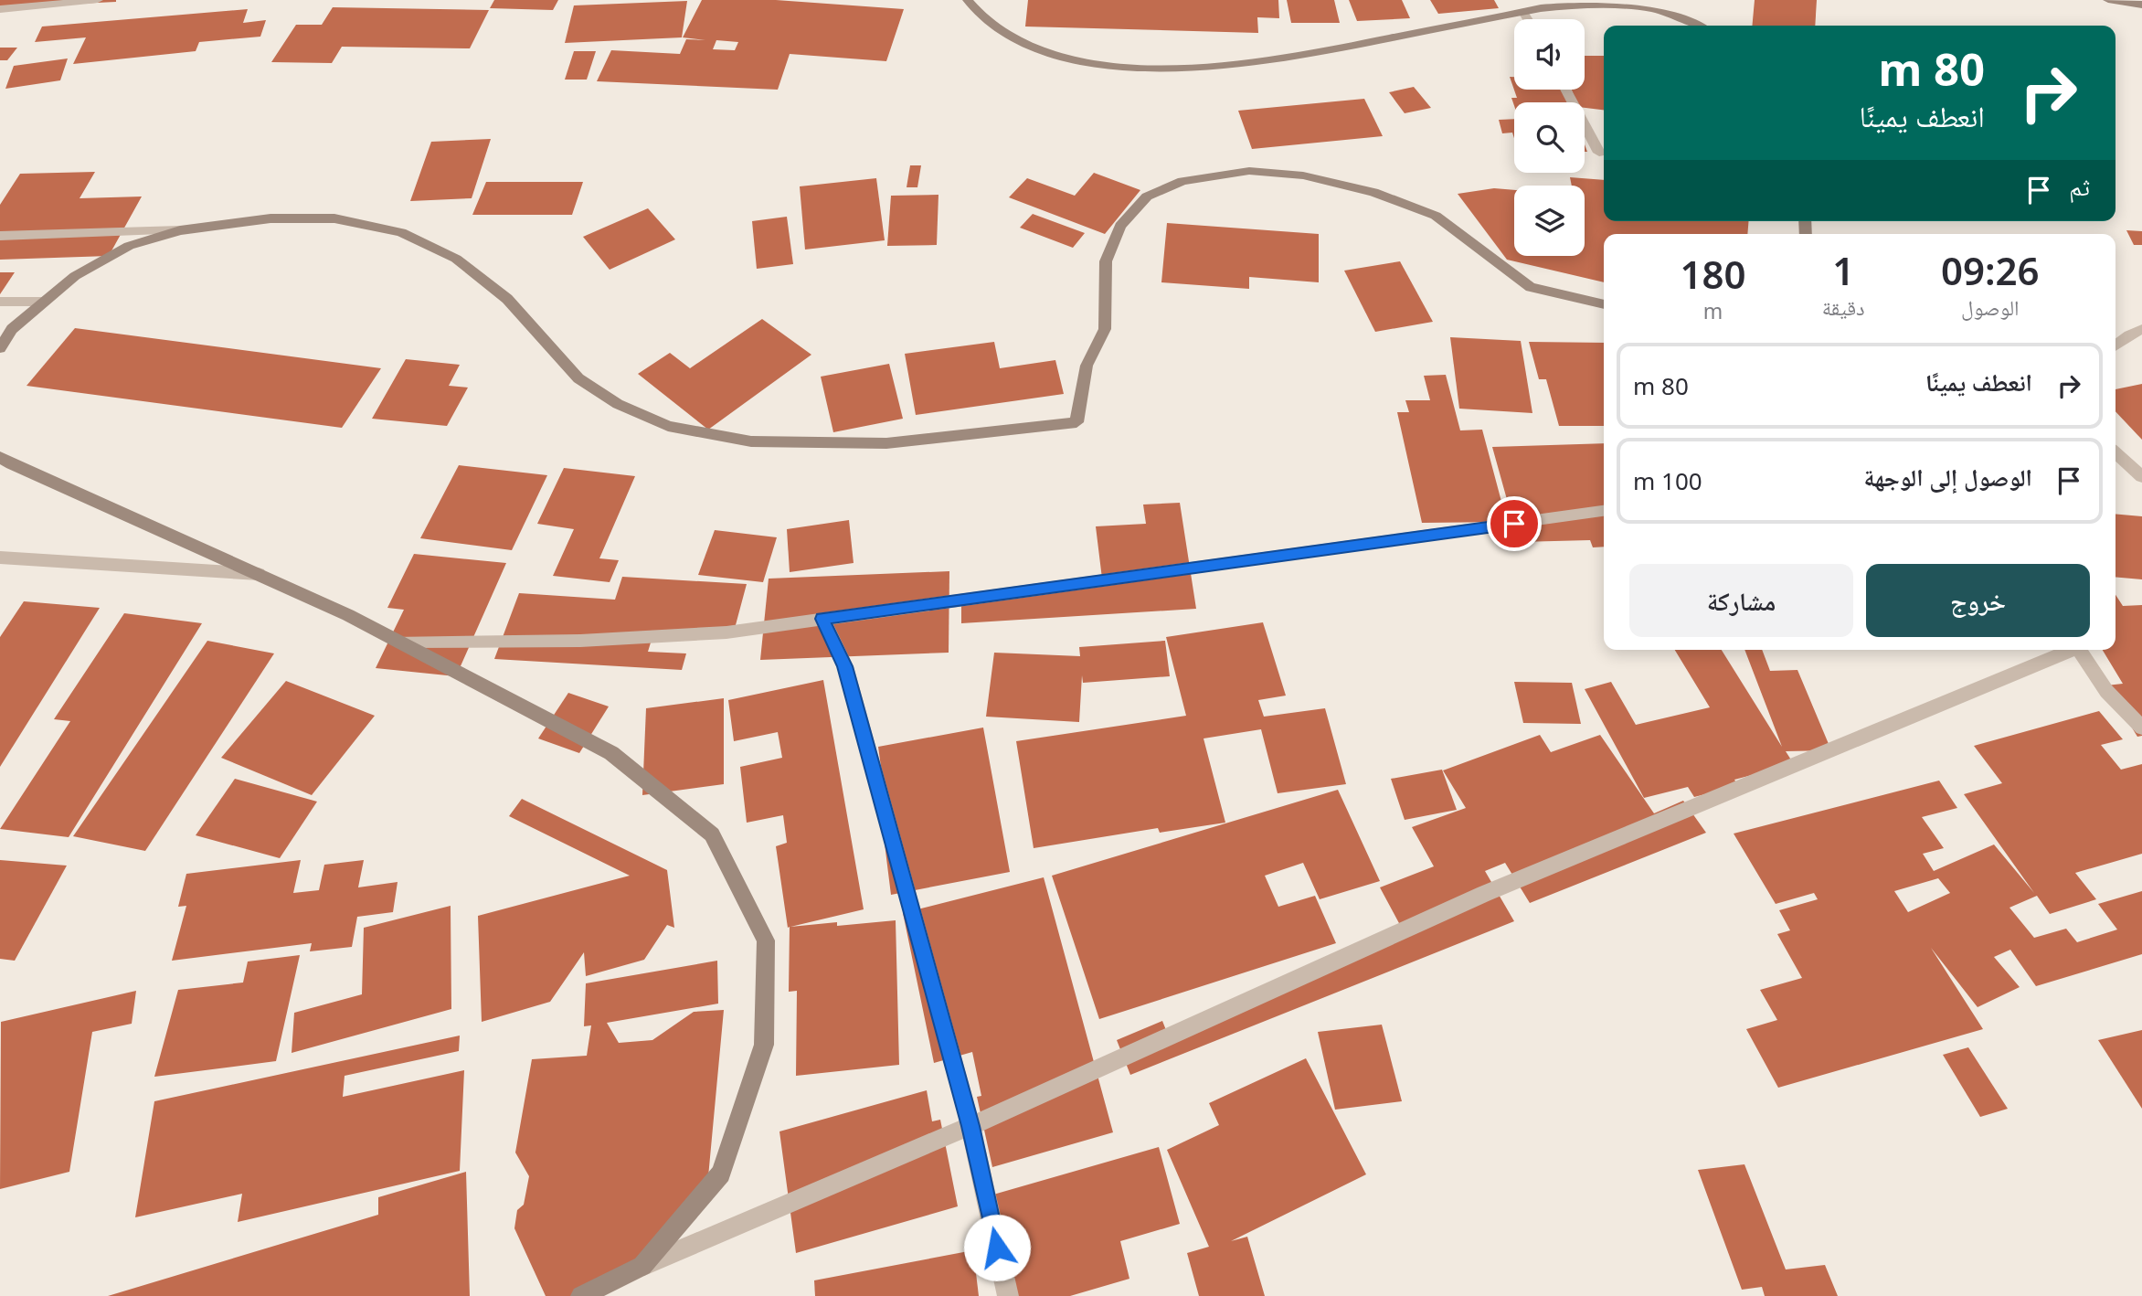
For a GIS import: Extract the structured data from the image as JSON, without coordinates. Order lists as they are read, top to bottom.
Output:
{
  "page": {
    "turn": ["80 m", "انعطف يمينًا"],
    "then": "ثم",
    "eta": [
      "09:26",
      "الوصول",
      "1",
      "دقيقة",
      "180",
      "m"
    ],
    "list": [
      {
        "name": "انعطف يمينًا",
        "value": "80 m"
      },
      {
        "name": "الوصول إلى الوجهة",
        "value": "100 m"
      }
    ],
    "buttons": ["خروج", "مشاركة"]
  }
}
